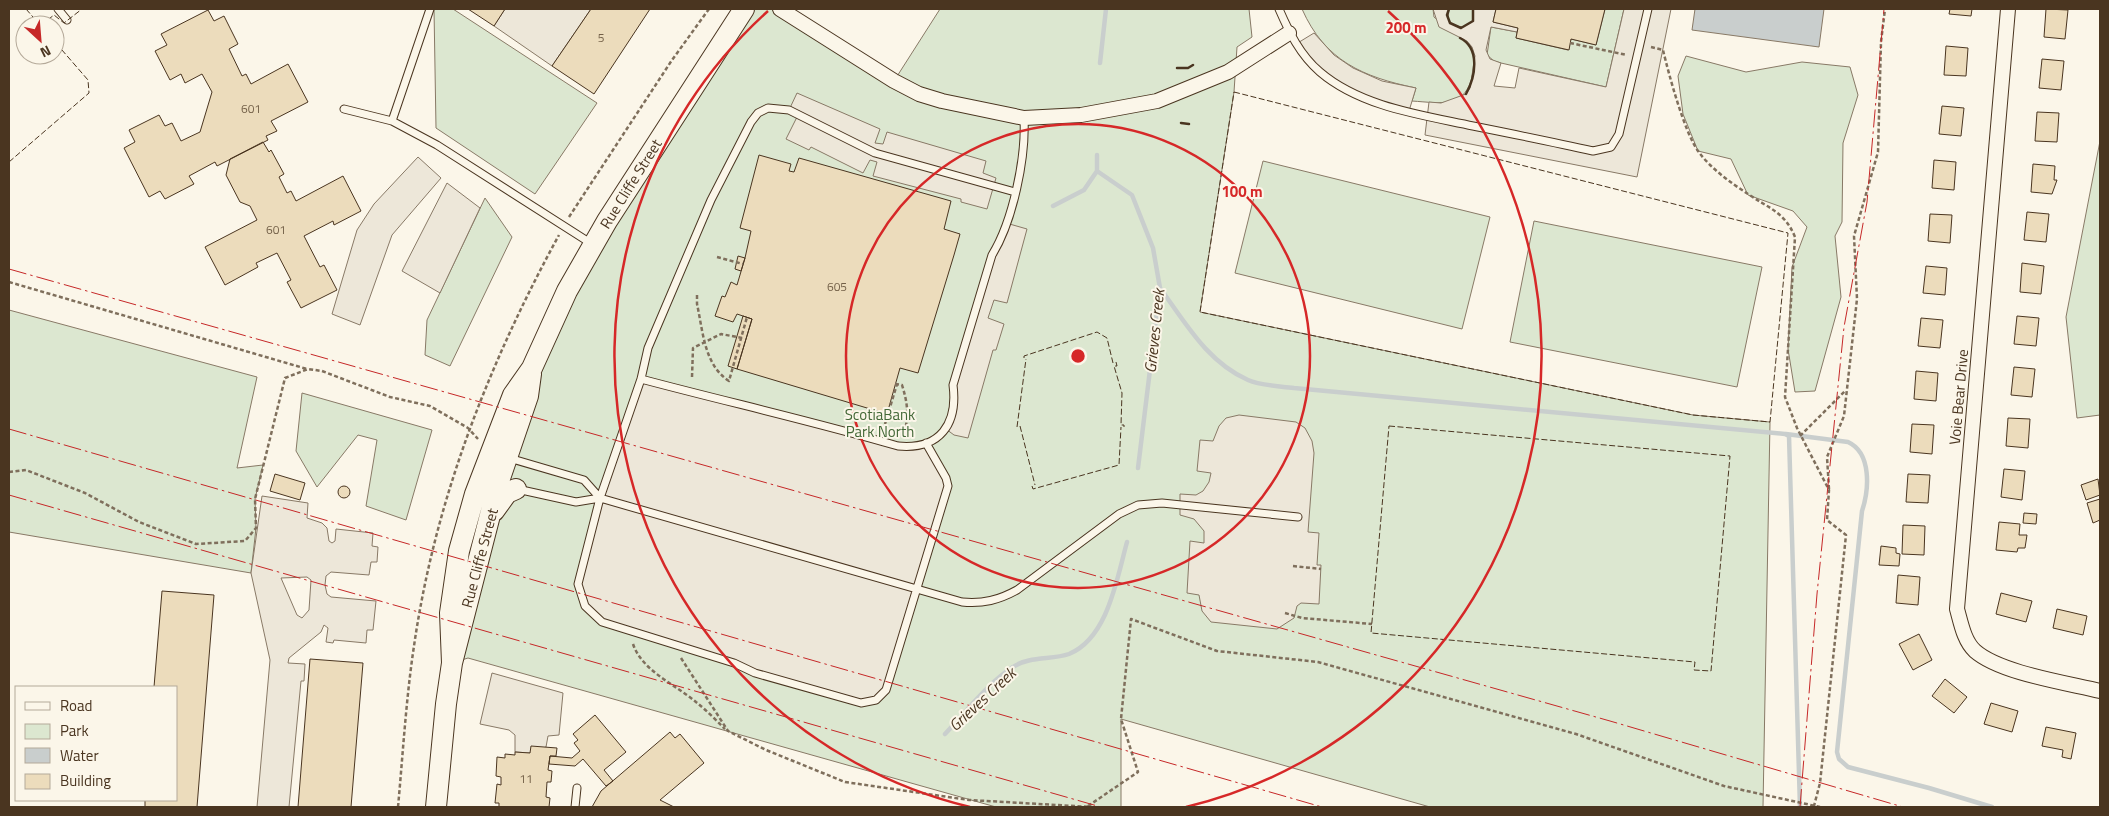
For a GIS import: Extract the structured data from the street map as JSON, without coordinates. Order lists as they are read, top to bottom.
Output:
{
  "streets": {
    "main road": ["Rue Cliffe Street"],
    "street": ["Voie Bear Drive"]
  },
  "water": ["Grieves Creek"],
  "parks": ["ScotiaBank Park North"],
  "house_numbers": [
    "5",
    "601",
    "601",
    "605",
    "11"
  ],
  "legend": [
    "Road",
    "Park",
    "Water",
    "Building"
  ],
  "north": "bottom right",
  "rings": ["200 m", "100 m"]
}
